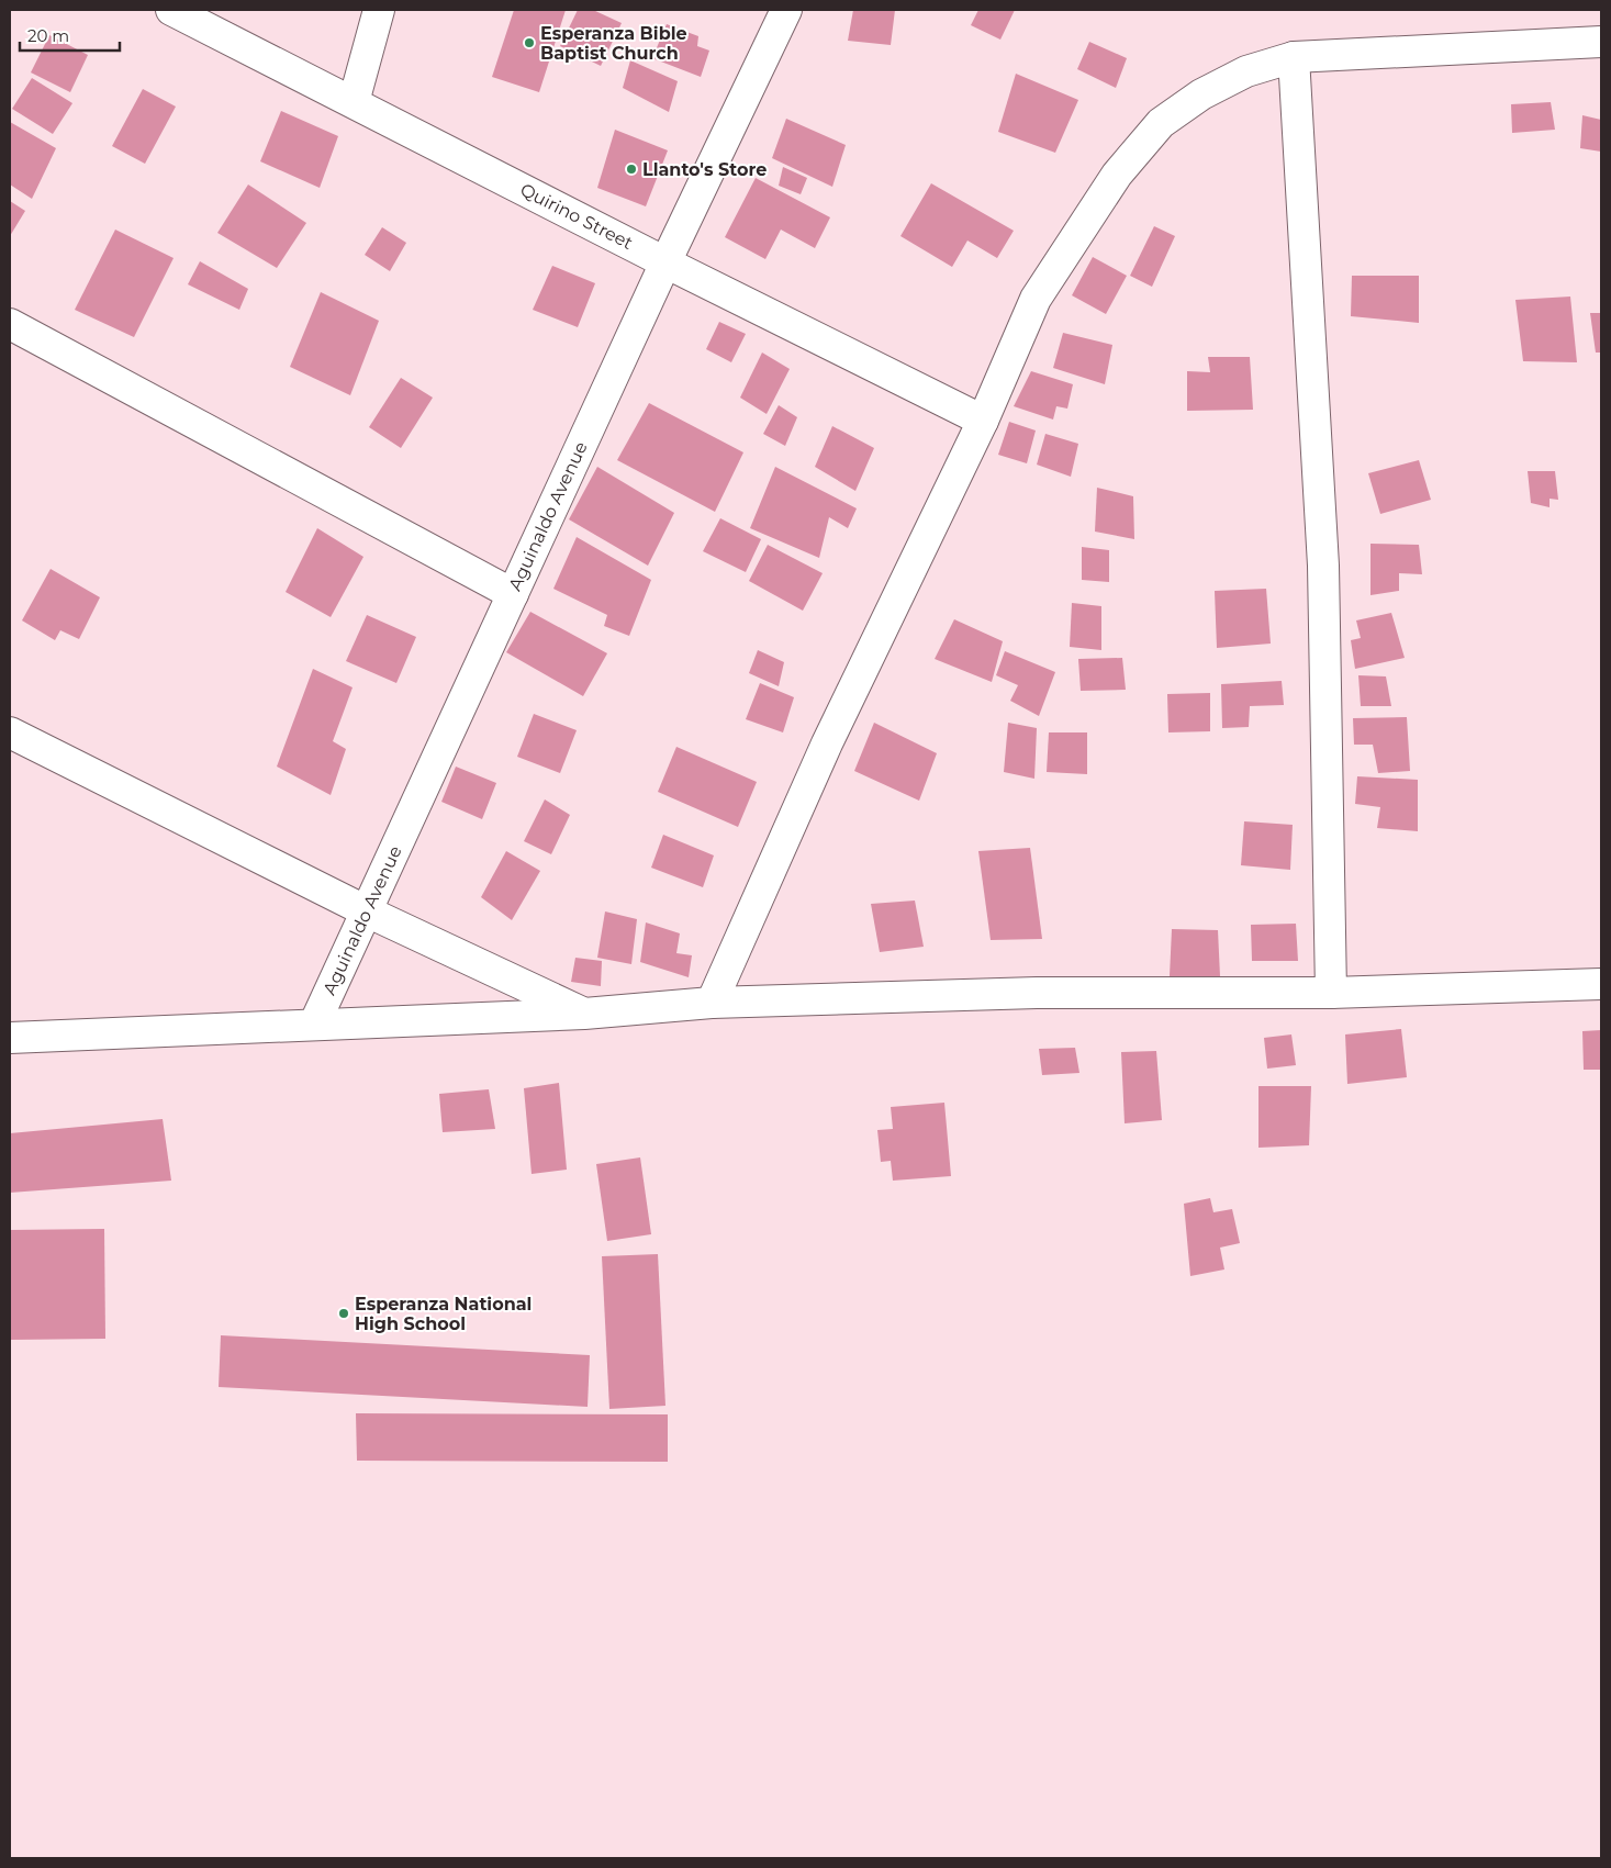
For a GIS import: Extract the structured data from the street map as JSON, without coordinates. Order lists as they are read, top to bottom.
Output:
{
  "streets": {
    "street": ["Quirino Street", "Aguinaldo Avenue"]
  },
  "crossings": [
    ["Quirino Street", "Aguinaldo Avenue"]
  ],
  "places": ["Esperanza Bible Baptist Church", "Llanto's Store", "Esperanza National High School"],
  "scale_bar": "20 m"
}
